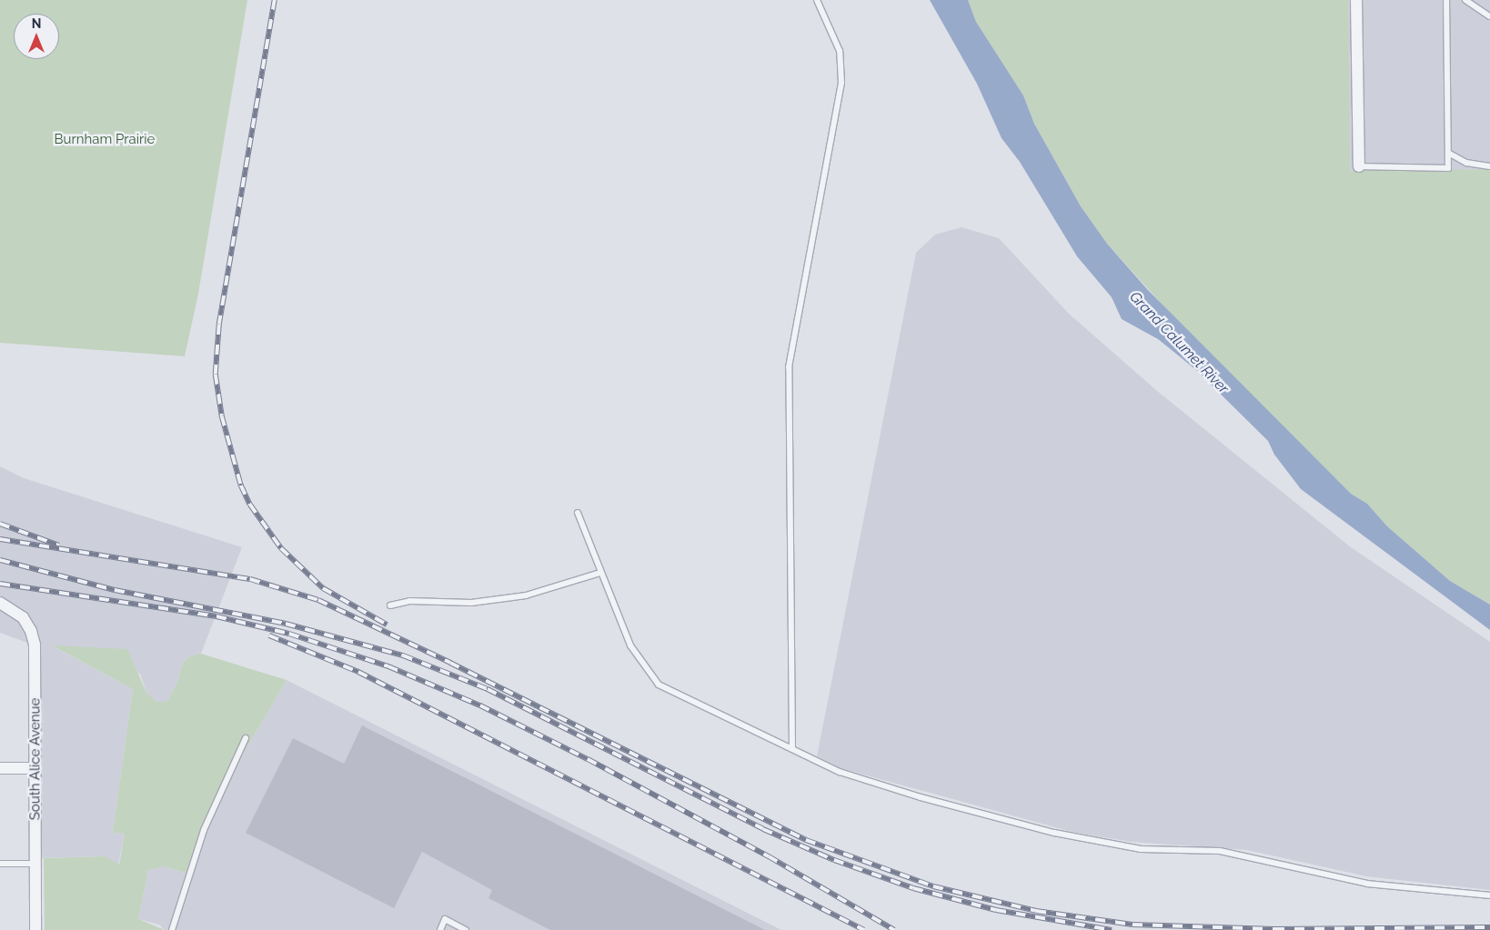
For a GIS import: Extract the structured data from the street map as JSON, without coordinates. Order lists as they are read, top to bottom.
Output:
{
  "streets": {
    "street": ["South Alice Avenue"]
  },
  "water": ["Grand Calumet River"],
  "parks": ["Burnham Prairie"],
  "north": "top"
}
